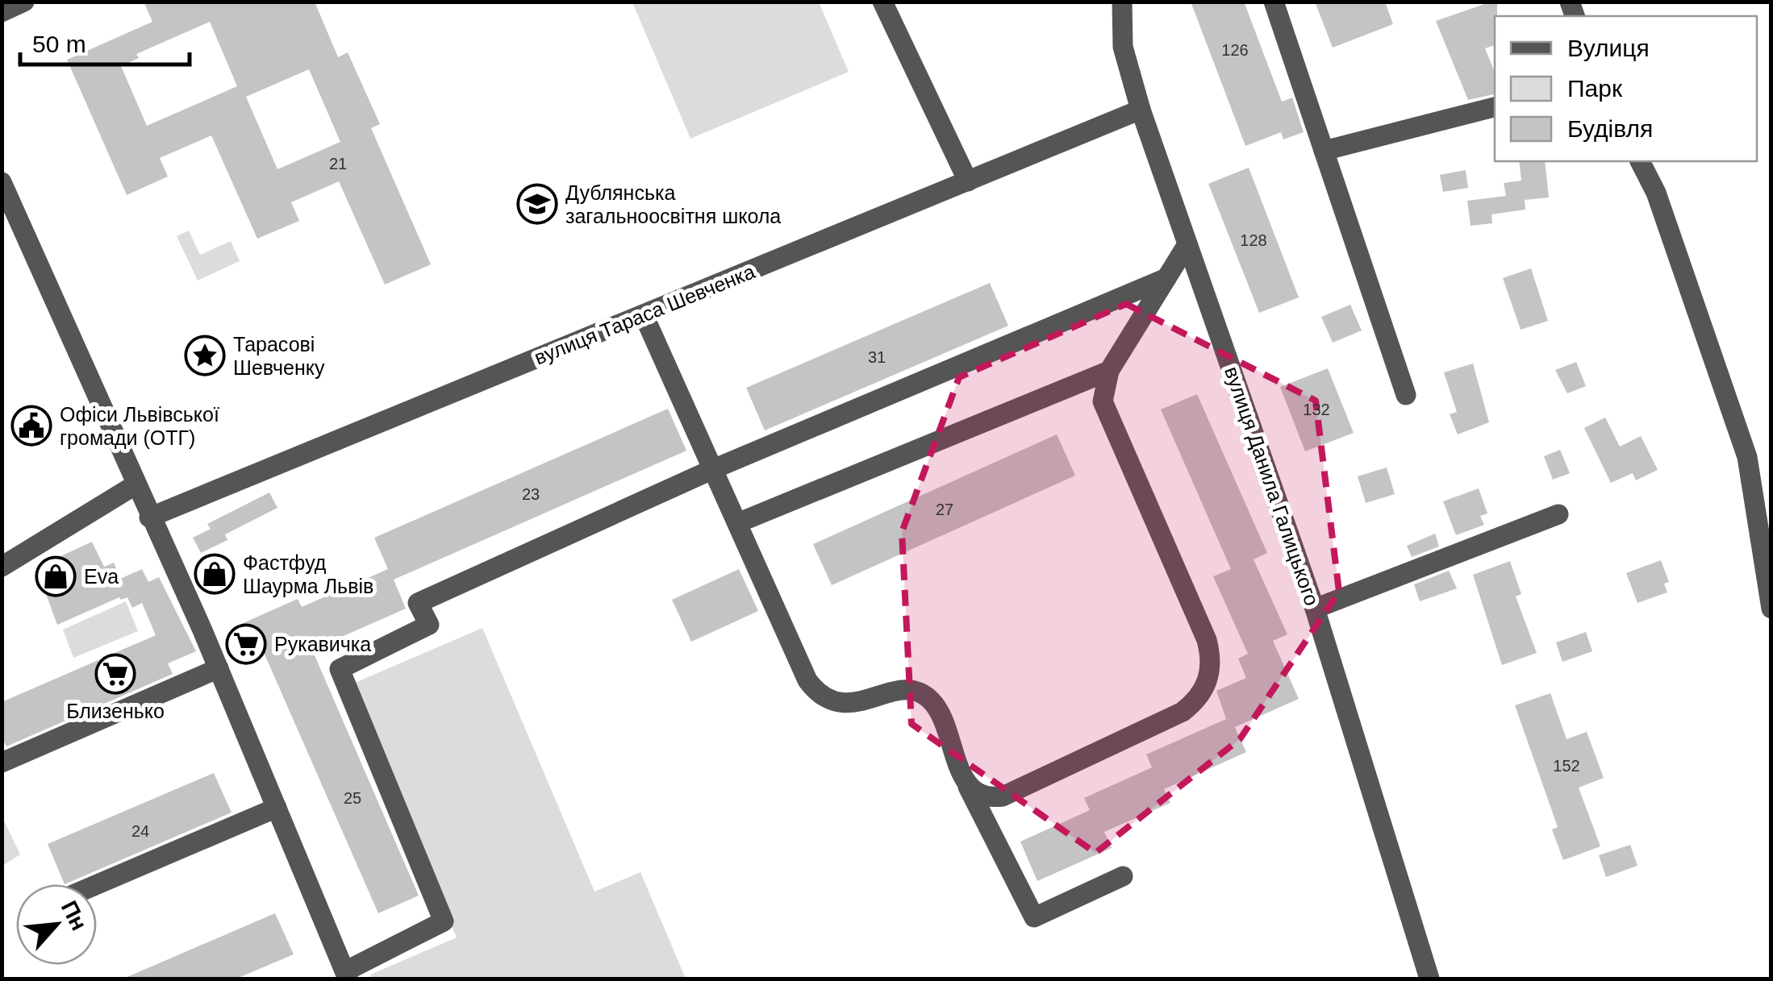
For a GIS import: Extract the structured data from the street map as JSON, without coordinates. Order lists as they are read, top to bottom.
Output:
{
  "streets": {
    "street": ["вулиця Тараса Шевченка", "вулиця Данила Галицького"]
  },
  "crossings": [
    ["вулиця Тараса Шевченка", "вулиця Данила Галицького"]
  ],
  "places": {
    "school or university": ["Дублянська загальноосвітня школа"],
    "place": ["Тарасові Шевченку"],
    "public building": ["Офіси Львівської громади (ОТГ)"],
    "shop": ["Фастфуд Шаурма Львів", "Eva"],
    "supermarket": ["Рукавичка", "Близенько"]
  },
  "house_numbers": [
    "126",
    "21",
    "128",
    "31",
    "132",
    "23",
    "27",
    "152",
    "25",
    "24"
  ],
  "legend": ["Вулиця", "Парк", "Будівля"],
  "scale_bar": "50 m",
  "north": "top right"
}
